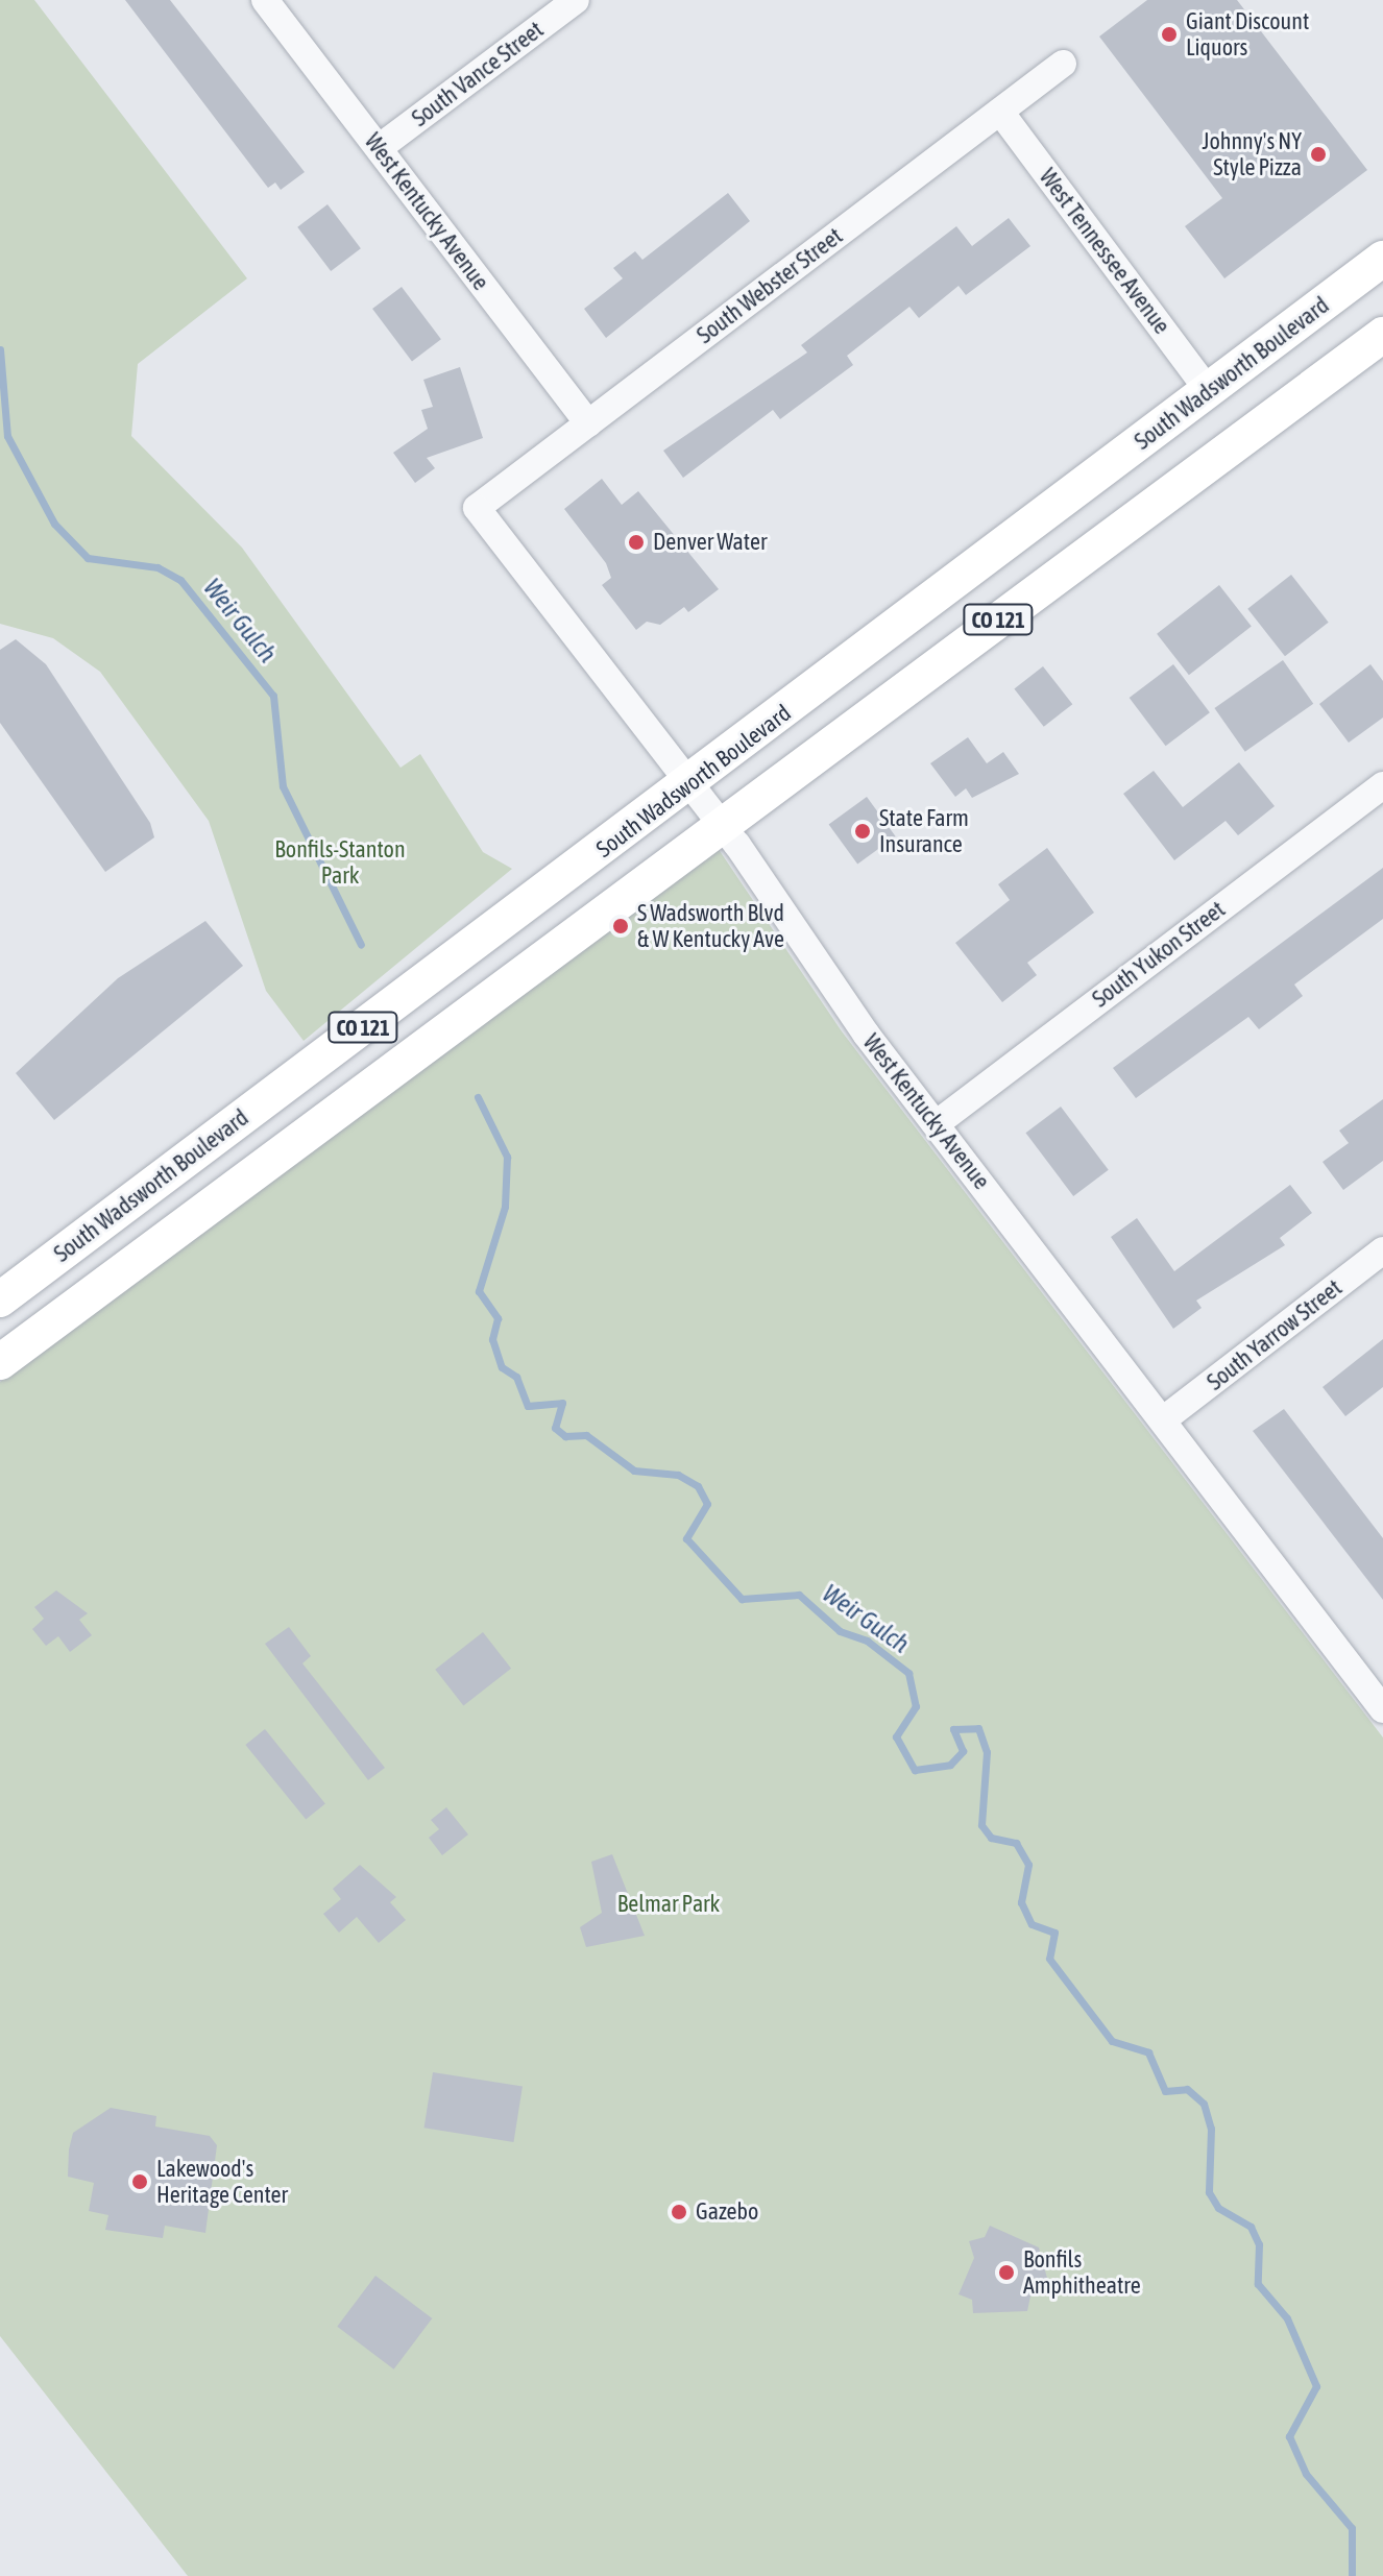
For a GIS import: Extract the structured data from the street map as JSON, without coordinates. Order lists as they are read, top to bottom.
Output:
{
  "streets": {
    "main road": ["South Wadsworth Boulevard", "CO 121"],
    "street": [
      "South Vance Street",
      "West Kentucky Avenue",
      "West Tennessee Avenue",
      "South Webster Street",
      "South Yukon Street",
      "South Yarrow Street"
    ]
  },
  "crossings": [
    ["South Vance Street", "West Kentucky Avenue"],
    ["West Kentucky Avenue", "South Webster Street"],
    ["West Kentucky Avenue", "South Wadsworth Boulevard"],
    ["West Kentucky Avenue", "CO 121"],
    ["West Kentucky Avenue", "South Yukon Street"],
    ["West Kentucky Avenue", "South Yarrow Street"],
    ["West Tennessee Avenue", "South Webster Street"],
    ["West Tennessee Avenue", "South Wadsworth Boulevard"]
  ],
  "water": ["Weir Gulch"],
  "parks": ["Bonfils-Stanton Park", "Belmar Park"],
  "places": [
    "Giant Discount Liquors",
    "Johnny's NY Style Pizza",
    "Denver Water",
    "State Farm Insurance",
    "S Wadsworth Blvd & W Kentucky Ave",
    "Lakewood's Heritage Center",
    "Gazebo",
    "Bonfils Amphitheatre"
  ]
}
